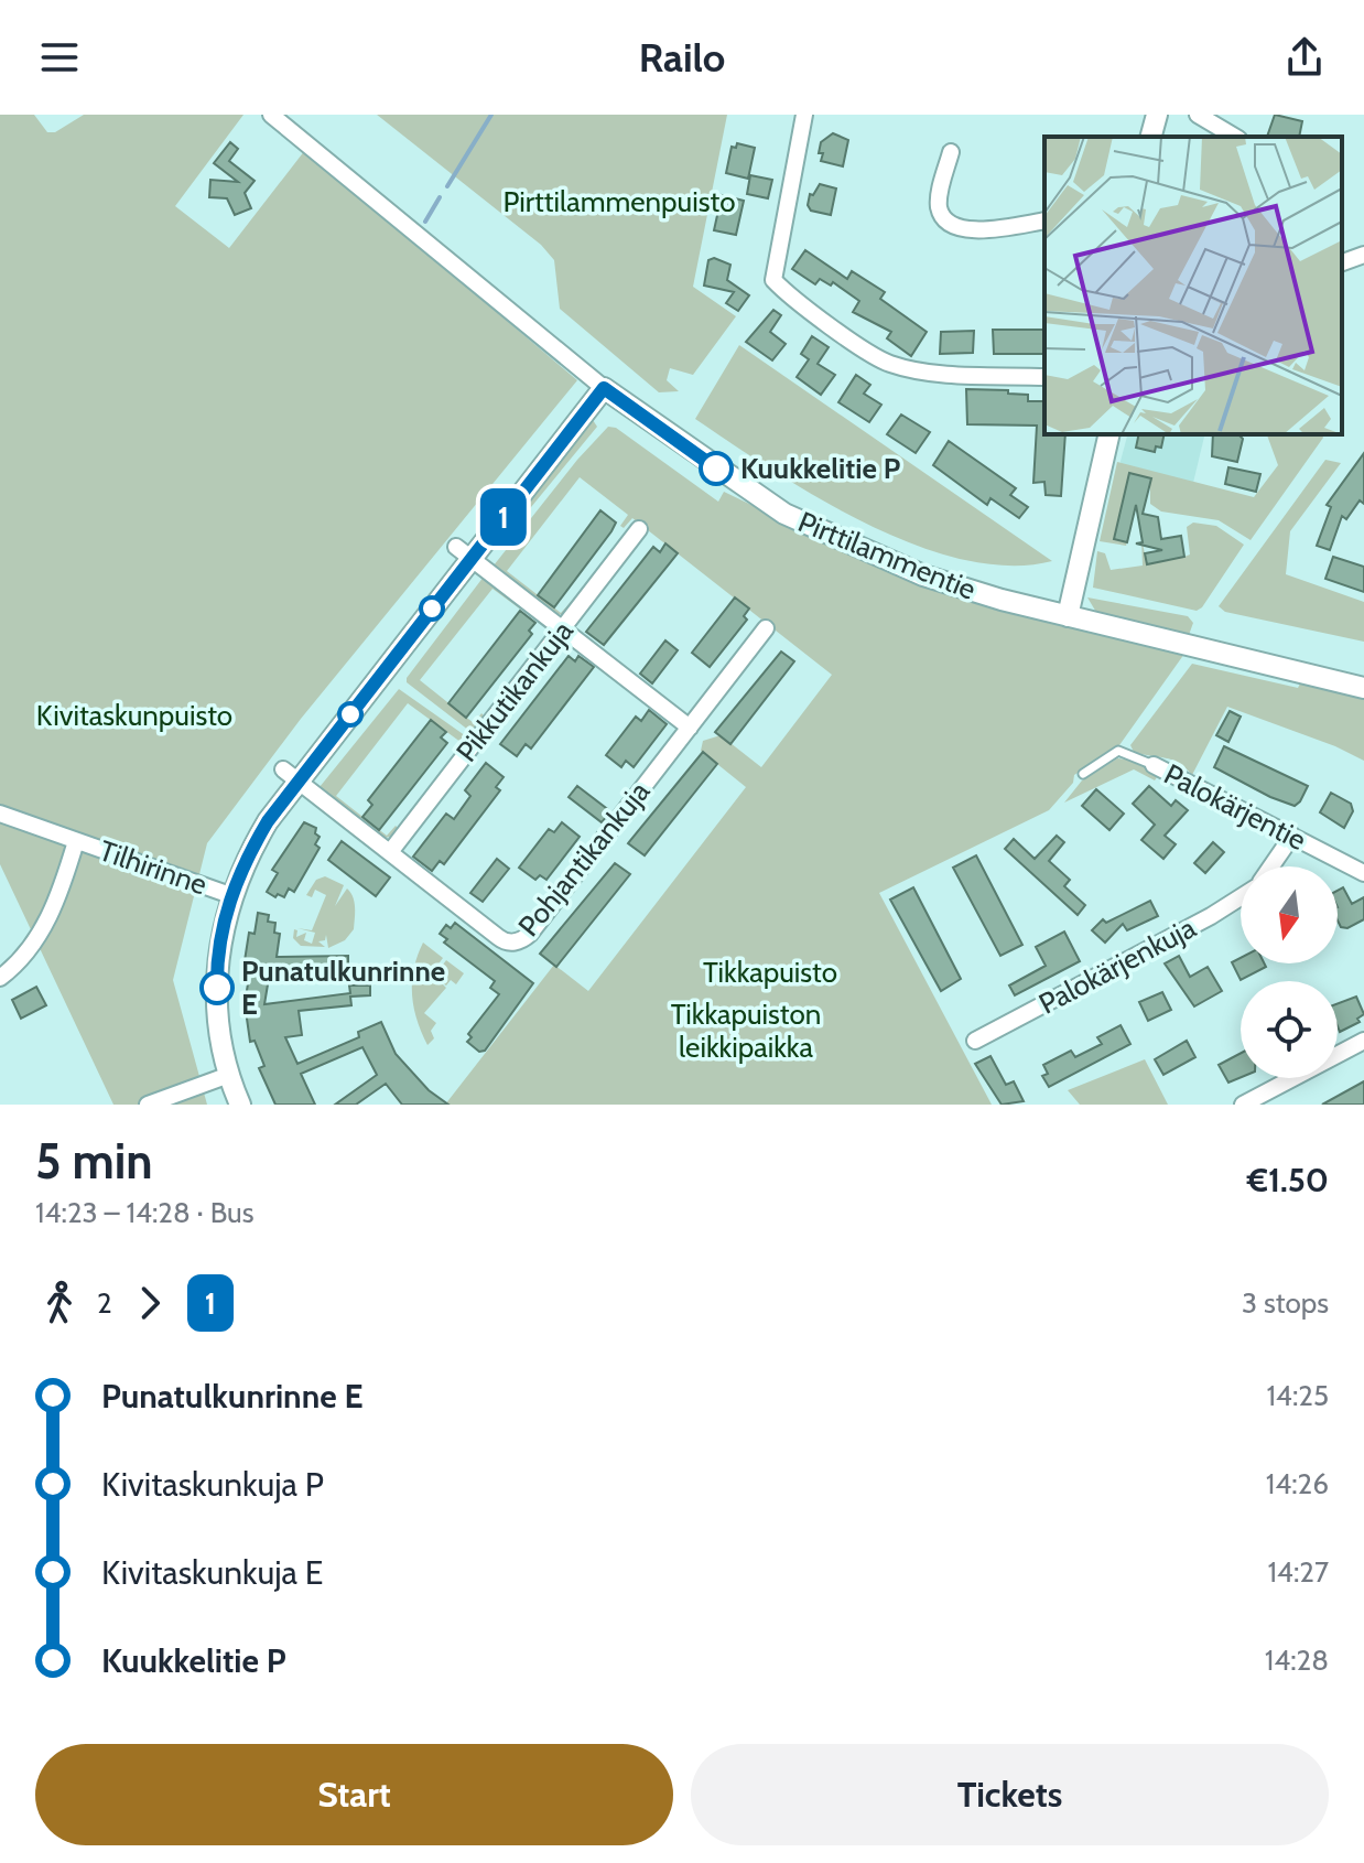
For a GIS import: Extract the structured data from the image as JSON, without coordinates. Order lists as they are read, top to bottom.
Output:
{
  "streets": {
    "street": [
      "Pirttilammentie",
      "Pikkutikankuja",
      "Palokärjentie",
      "Pohjantikankuja",
      "Tilhirinne",
      "Palokärjenkuja"
    ]
  },
  "crossings": [
    ["Pikkutikankuja", "Pohjantikankuja"]
  ],
  "parks": [
    "Pirttilammenpuisto",
    "Kivitaskunpuisto",
    "Tikkapuisto",
    "Tikkapuiston leikkipaikka"
  ],
  "places": ["Kuukkelitie P", "Punatulkunrinne E"],
  "lines": ["bus line 1"],
  "north": "bottom",
  "page": {
    "header": "Railo",
    "on_map": "1",
    "heading": ["5 min", "14:23 – 14:28 · Bus", "€1.50"],
    "legs": ["2", "1", "3 stops"],
    "list": [
      {
        "name": "Punatulkunrinne E",
        "value": "14:25"
      },
      {
        "name": "Kivitaskunkuja P",
        "value": "14:26"
      },
      {
        "name": "Kivitaskunkuja E",
        "value": "14:27"
      },
      {
        "name": "Kuukkelitie P",
        "value": "14:28"
      }
    ],
    "buttons": ["Start", "Tickets"]
  }
}
